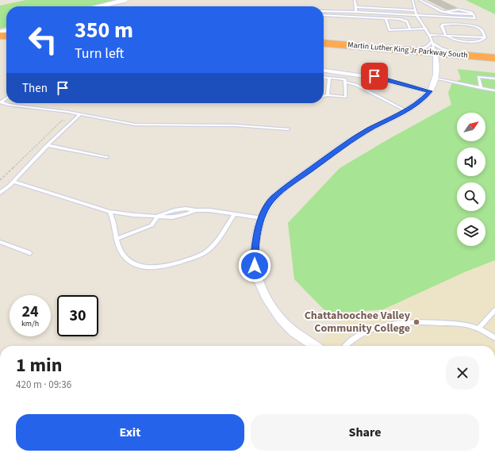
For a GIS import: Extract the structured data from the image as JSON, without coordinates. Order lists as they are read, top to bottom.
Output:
{
  "streets": {
    "highway": ["Martin Luther King Jr Parkway South"]
  },
  "places": ["Chattahoochee Valley Community College"],
  "north": "top right",
  "page": {
    "turn": ["350 m", "Turn left"],
    "then": "Then",
    "speed": "24 km/h",
    "limit": "30",
    "heading": ["1 min", "420 m · 09:36"],
    "buttons": ["Exit", "Share"]
  }
}
